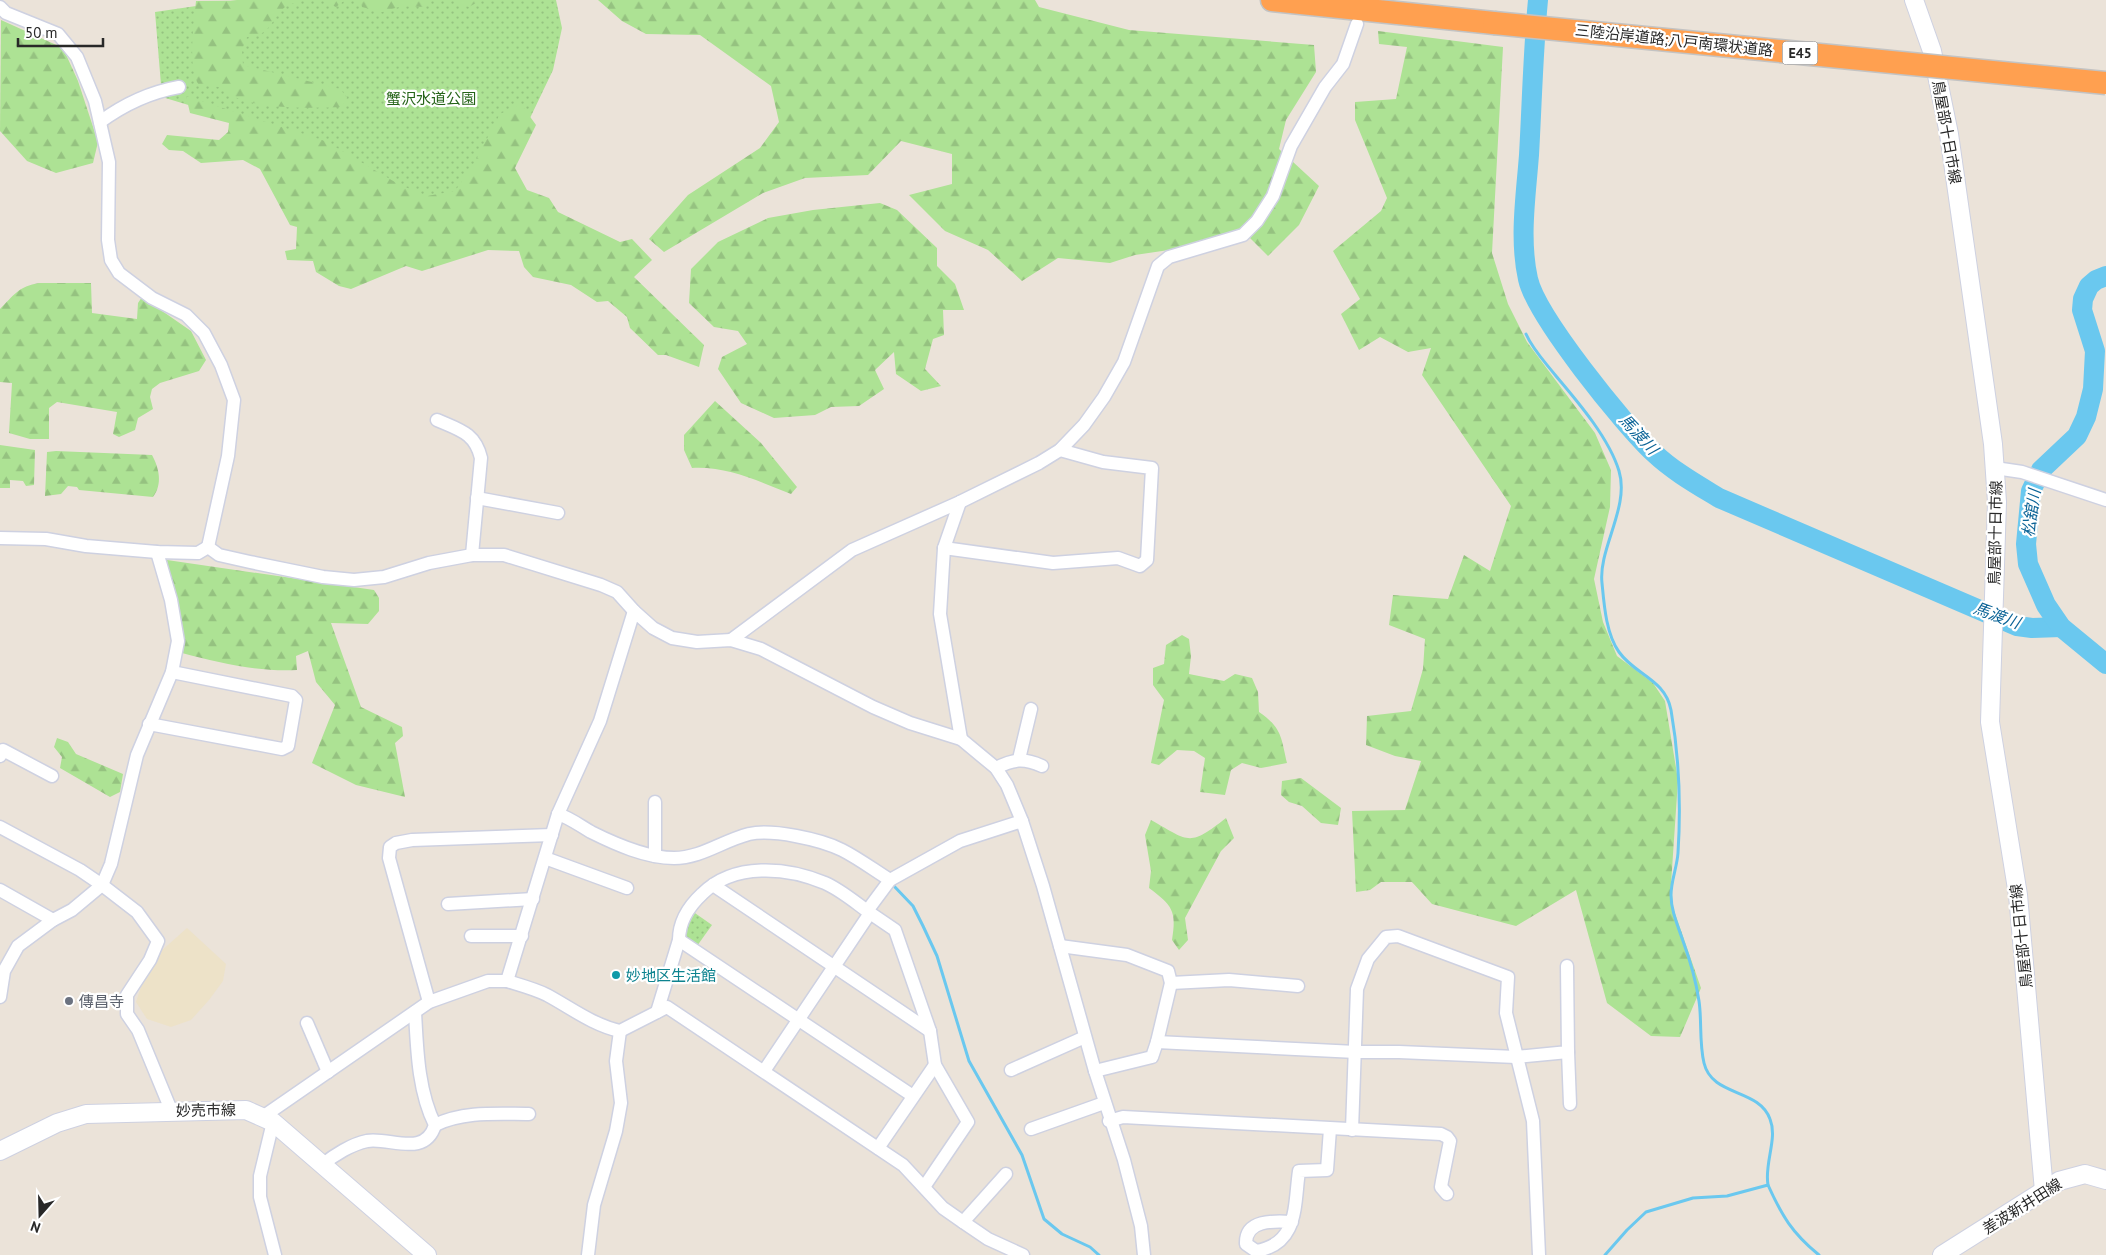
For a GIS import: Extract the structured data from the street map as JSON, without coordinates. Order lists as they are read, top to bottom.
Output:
{
  "streets": {
    "highway": ["三陸沿岸道路;八戸南環状道路", "E45"],
    "main road": ["鳥屋部十日市線", "妙売市線", "差波新井田線"]
  },
  "crossings": [
    ["鳥屋部十日市線", "差波新井田線"]
  ],
  "water": ["馬渡川", "松舘川"],
  "parks": ["蟹沢水道公園"],
  "places": ["妙地区生活館", "傳昌寺"],
  "scale_bar": "50 m",
  "north": "bottom"
}
